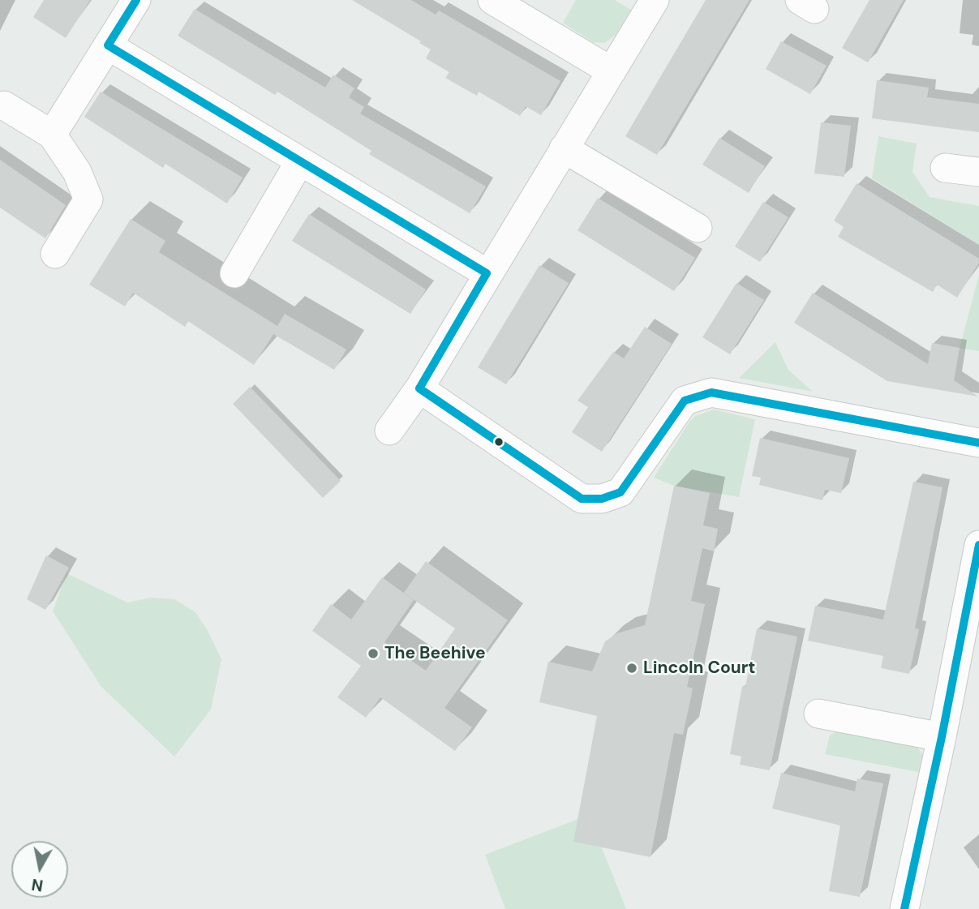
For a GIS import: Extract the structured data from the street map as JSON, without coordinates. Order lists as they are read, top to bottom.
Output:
{
  "places": ["The Beehive", "Lincoln Court"],
  "north": "bottom"
}
